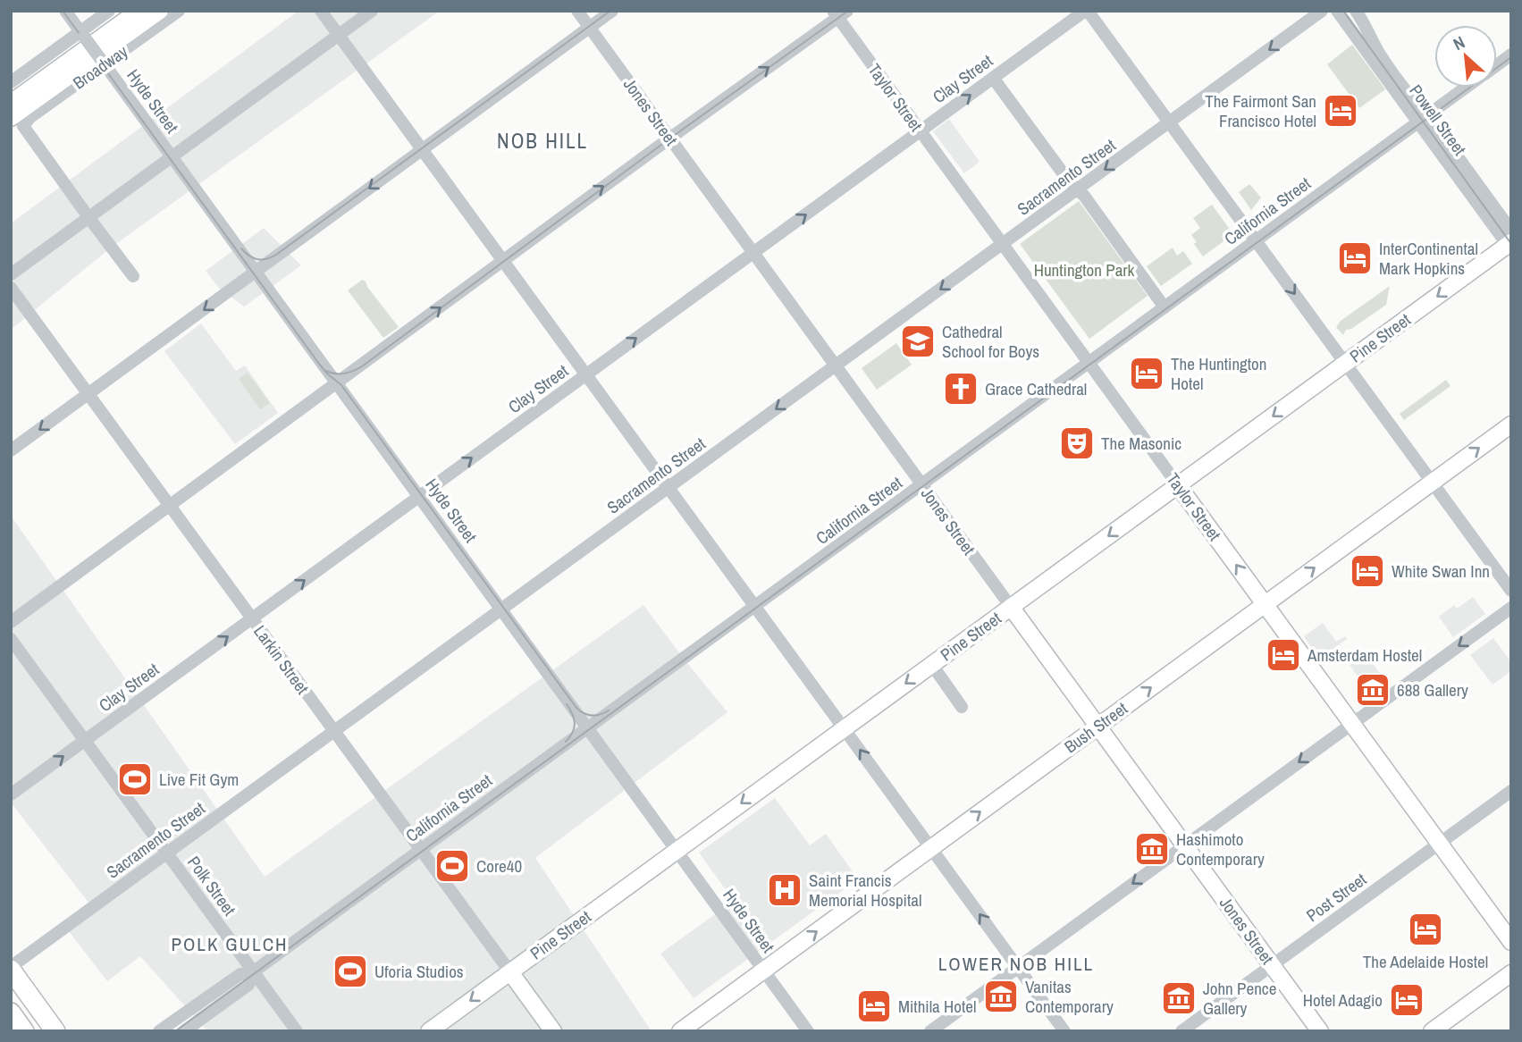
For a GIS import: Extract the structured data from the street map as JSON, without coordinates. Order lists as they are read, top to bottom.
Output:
{
  "streets": {
    "main road": [
      "Broadway",
      "Taylor Street",
      "Jones Street",
      "Pine Street",
      "Larkin Street",
      "Bush Street"
    ],
    "street": [
      "Clay Street",
      "Hyde Street",
      "Powell Street",
      "Sacramento Street",
      "California Street",
      "Polk Street",
      "Post Street"
    ]
  },
  "crossings": [
    ["Broadway", "Hyde Street"],
    ["Clay Street", "Taylor Street"],
    ["Clay Street", "Hyde Street"],
    ["Clay Street", "Jones Street"],
    ["Clay Street", "Larkin Street"],
    ["Clay Street", "Polk Street"],
    ["Taylor Street", "Sacramento Street"],
    ["Taylor Street", "California Street"],
    ["Taylor Street", "Pine Street"],
    ["Taylor Street", "Bush Street"],
    ["Taylor Street", "Post Street"],
    ["Hyde Street", "Sacramento Street"],
    ["Hyde Street", "California Street"],
    ["Hyde Street", "Pine Street"],
    ["Hyde Street", "Bush Street"],
    ["Jones Street", "Sacramento Street"],
    ["Jones Street", "California Street"],
    ["Jones Street", "Pine Street"],
    ["Jones Street", "Bush Street"],
    ["Jones Street", "Post Street"],
    ["Powell Street", "California Street"],
    ["Powell Street", "Pine Street"],
    ["Sacramento Street", "Larkin Street"],
    ["Sacramento Street", "Polk Street"],
    ["California Street", "Larkin Street"],
    ["California Street", "Polk Street"],
    ["Pine Street", "Larkin Street"]
  ],
  "one_way": [
    "Clay Street",
    "Sacramento Street",
    "Pine Street",
    "Bush Street"
  ],
  "districts": ["NOB HILL", "POLK GULCH", "LOWER NOB HILL"],
  "parks": ["Huntington Park"],
  "places": {
    "hotel": [
      "The Fairmont San Francisco Hotel",
      "InterContinental Mark Hopkins",
      "The Huntington Hotel",
      "White Swan Inn",
      "Amsterdam Hostel",
      "The Adelaide Hostel",
      "Hotel Adagio",
      "Mithila Hotel"
    ],
    "school or university": ["Cathedral School for Boys"],
    "church": ["Grace Cathedral"],
    "theatre": ["The Masonic"],
    "museum": [
      "688 Gallery",
      "Hashimoto Contemporary",
      "Vanitas Contemporary",
      "John Pence Gallery"
    ],
    "sports": ["Live Fit Gym", "Core40", "Uforia Studios"],
    "hospital": ["Saint Francis Memorial Hospital"]
  },
  "north": "top left"
}
